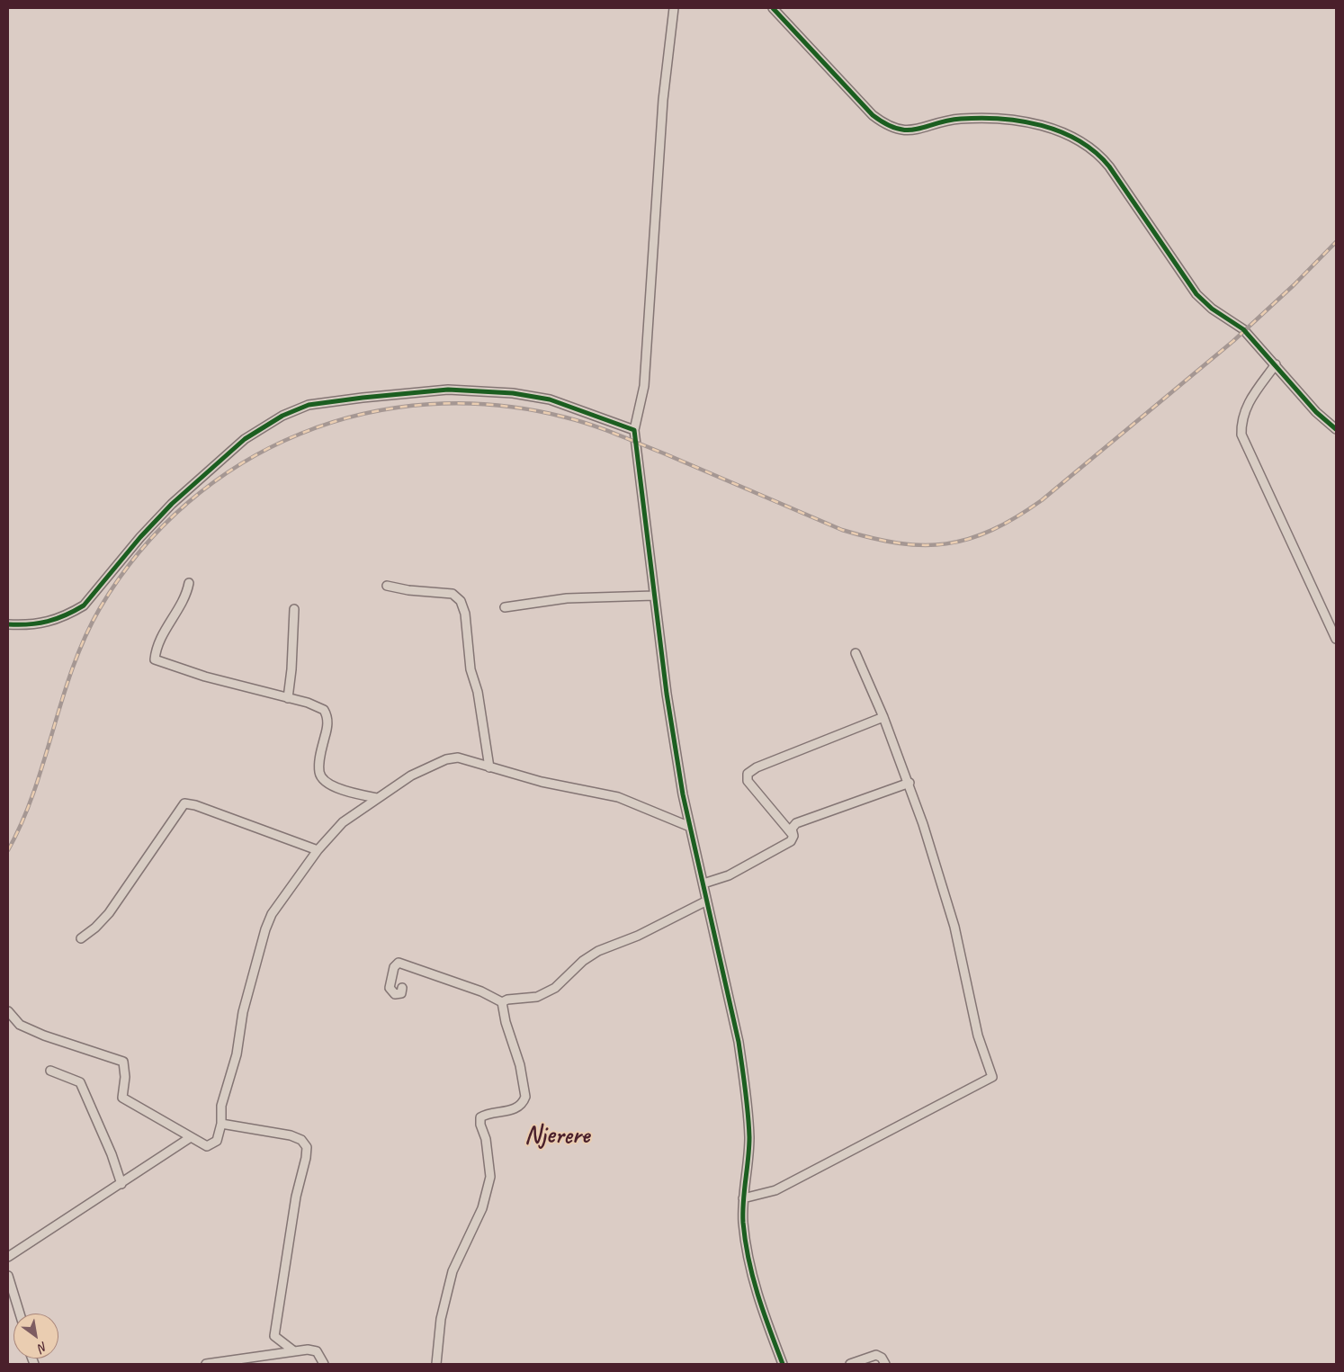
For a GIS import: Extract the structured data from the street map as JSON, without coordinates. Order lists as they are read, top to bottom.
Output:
{
  "districts": ["Njerere"],
  "north": "bottom right"
}
